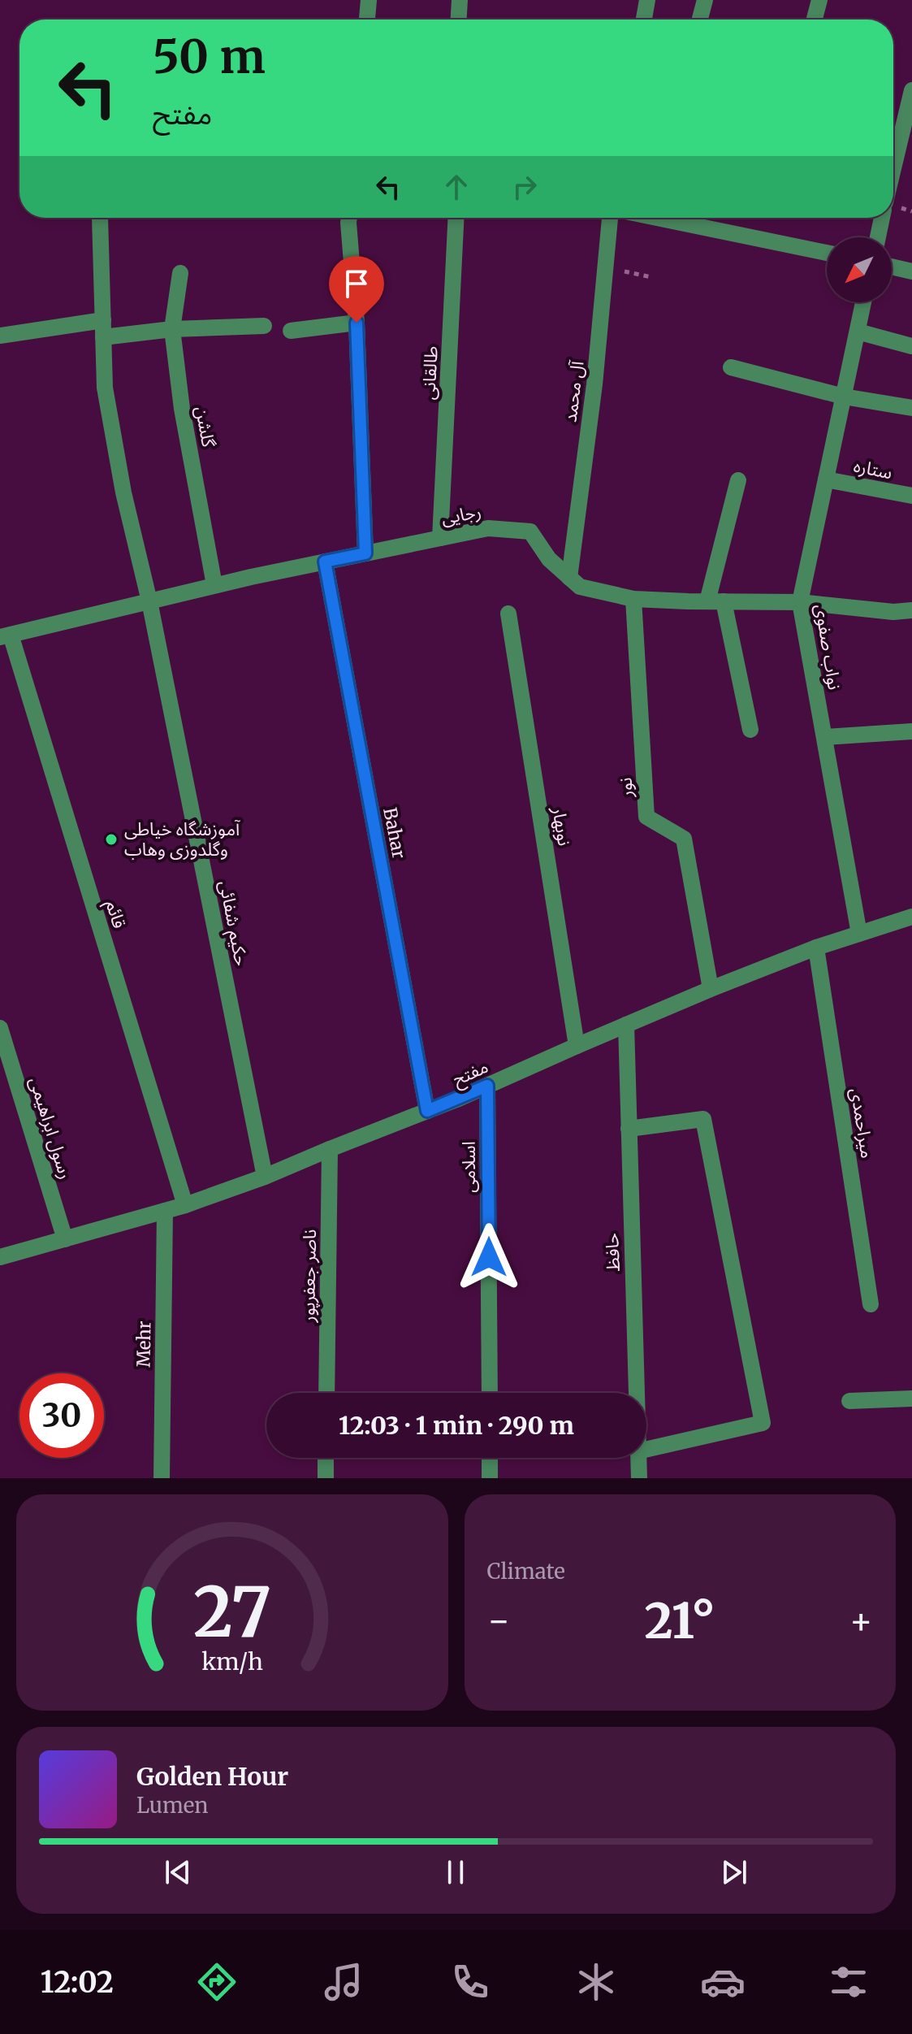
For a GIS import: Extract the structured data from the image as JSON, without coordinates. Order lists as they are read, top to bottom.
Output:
{
  "streets": {
    "street": [
      "طالقانی",
      "آل محمد",
      "گلشن",
      "ستاره",
      "رجایی",
      "نواب صفوی",
      "نور",
      "نوبهار",
      "Bahar",
      "قائم",
      "حکیم شفائی",
      "مفتح",
      "میراحمدی",
      "رسول ابراهیمی",
      "اسلامی",
      "حافظ",
      "ناصر جعفرپور",
      "Mehr"
    ]
  },
  "crossings": [
    ["طالقانی", "رجایی"],
    ["آل محمد", "رجایی"],
    ["گلشن", "رجایی"],
    ["ستاره", "نواب صفوی"],
    ["رجایی", "نواب صفوی"],
    ["رجایی", "نور"],
    ["رجایی", "Bahar"],
    ["رجایی", "قائم"],
    ["رجایی", "حکیم شفائی"],
    ["نواب صفوی", "مفتح"],
    ["نور", "مفتح"],
    ["نوبهار", "مفتح"],
    ["Bahar", "مفتح"],
    ["قائم", "مفتح"],
    ["حکیم شفائی", "مفتح"],
    ["مفتح", "میراحمدی"],
    ["مفتح", "رسول ابراهیمی"],
    ["مفتح", "اسلامی"],
    ["مفتح", "حافظ"],
    ["مفتح", "ناصر جعفرپور"],
    ["مفتح", "Mehr"]
  ],
  "places": ["آموزشگاه خیاطی وگلدوزی وهاب"],
  "north": "bottom left",
  "page": {
    "turn": ["50 m", "مفتح"],
    "limit": "30",
    "trip": "12:03 · 1 min · 290 m",
    "tile": "Climate",
    "heat": ["−", "21°", "+"],
    "song": ["Golden Hour", "Lumen"],
    "tabs": "12:02",
    "gauge": ["27", "km/h"]
  }
}
